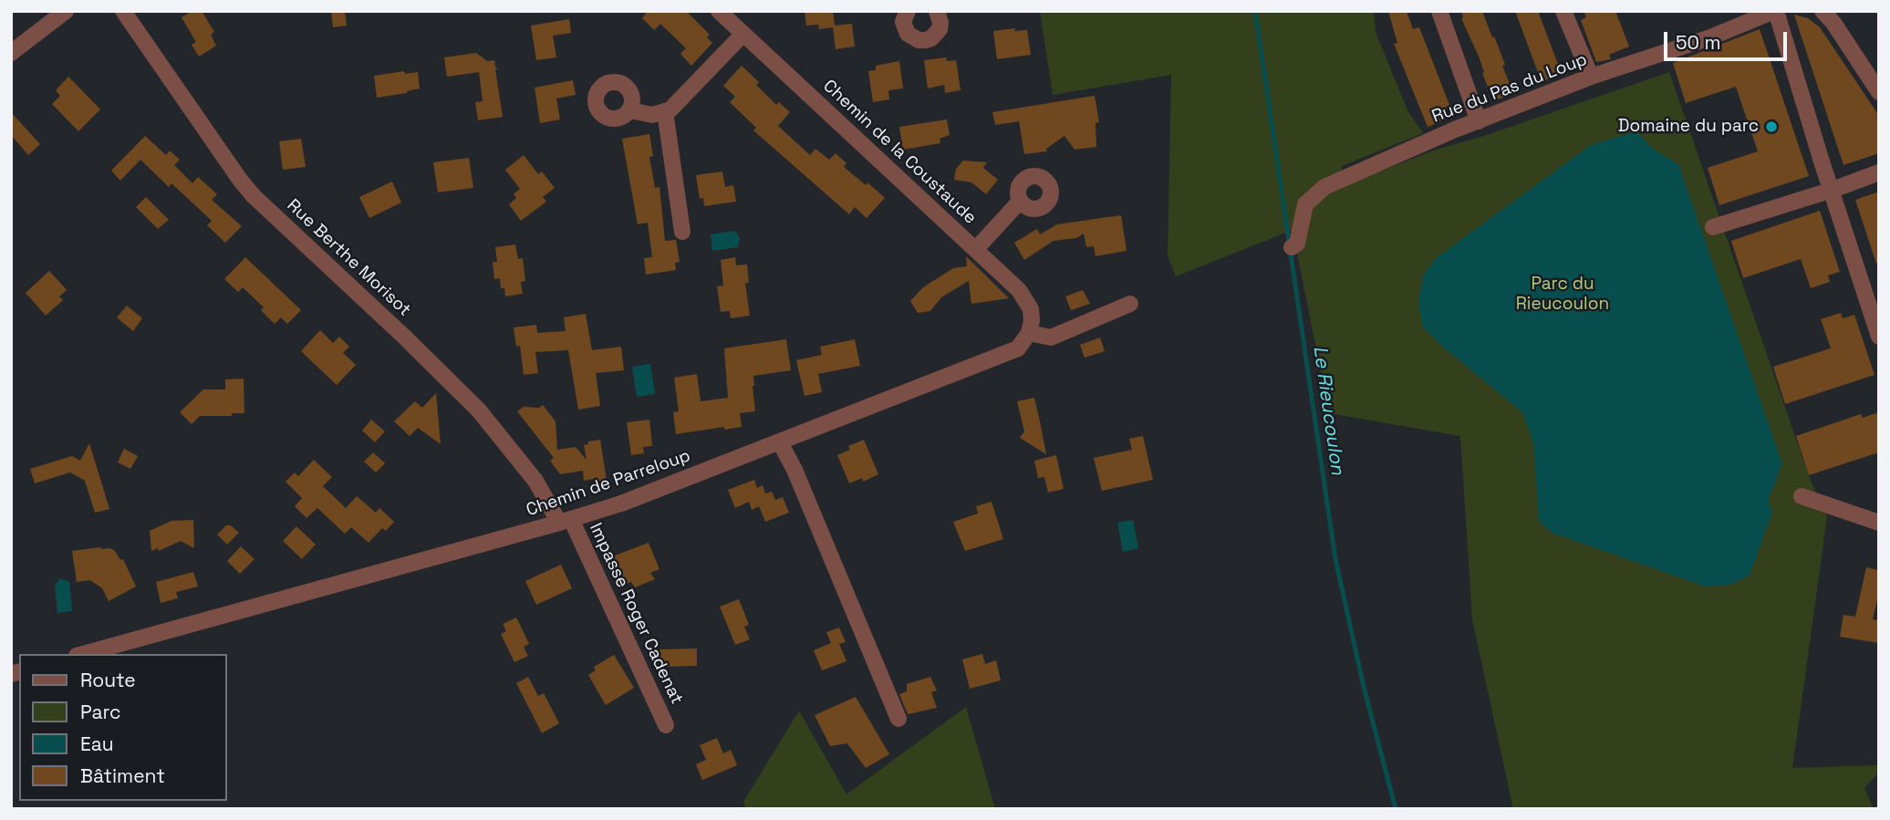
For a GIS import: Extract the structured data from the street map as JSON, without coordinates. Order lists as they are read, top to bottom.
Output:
{
  "streets": {
    "street": [
      "Rue du Pas du Loup",
      "Chemin de la Coustaude",
      "Rue Berthe Morisot",
      "Chemin de Parreloup",
      "Impasse Roger Cadenat"
    ]
  },
  "crossings": [
    ["Chemin de la Coustaude", "Chemin de Parreloup"],
    ["Rue Berthe Morisot", "Chemin de Parreloup"],
    ["Rue Berthe Morisot", "Impasse Roger Cadenat"],
    ["Chemin de Parreloup", "Impasse Roger Cadenat"]
  ],
  "water": ["Le Rieucoulon"],
  "parks": ["Parc du Rieucoulon"],
  "places": ["Domaine du parc"],
  "legend": [
    "Route",
    "Parc",
    "Eau",
    "Bâtiment"
  ],
  "scale_bar": "50 m"
}
